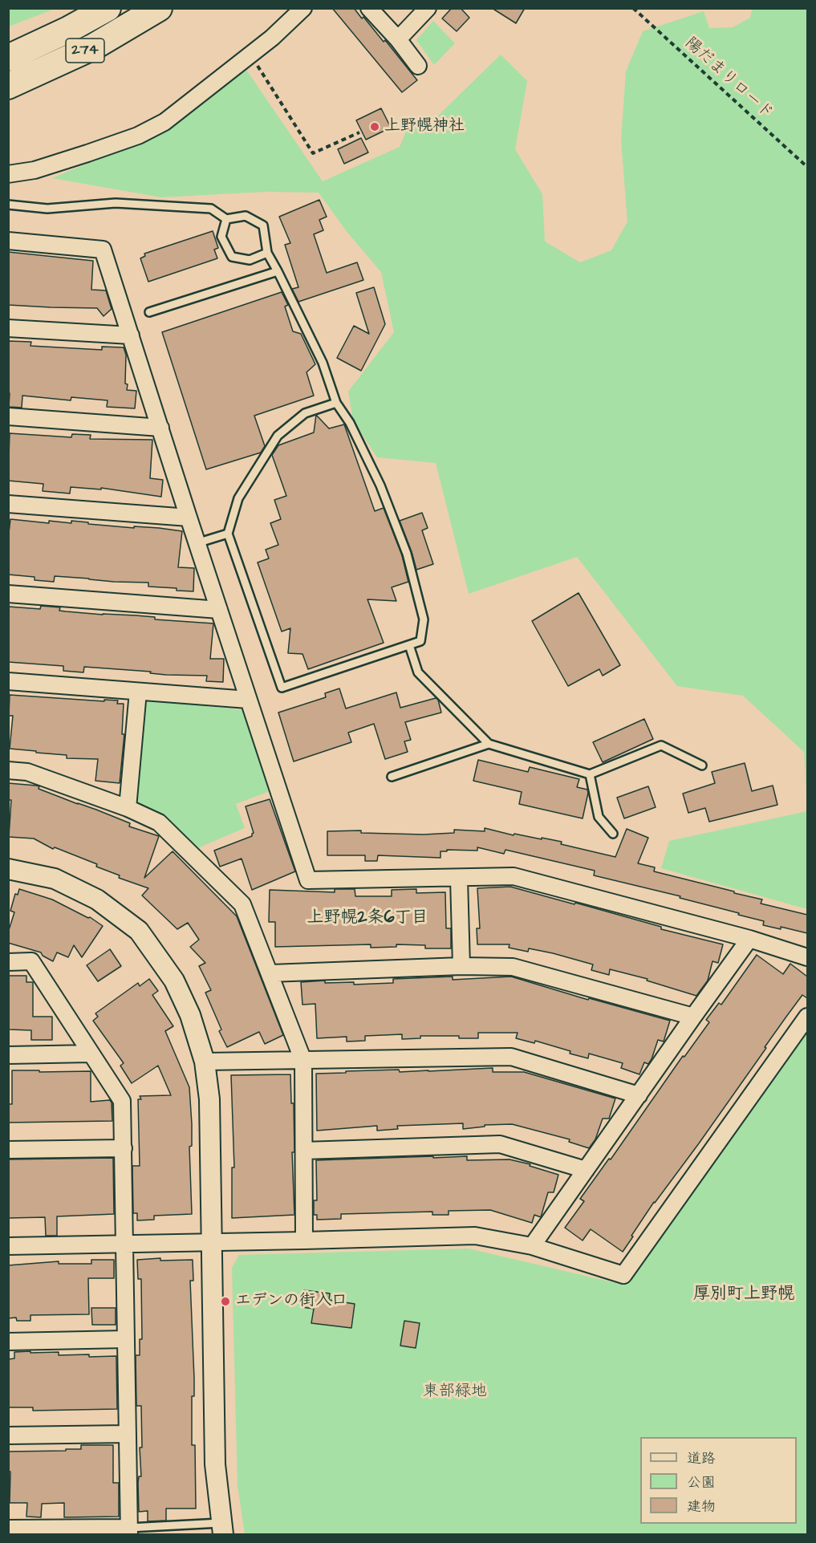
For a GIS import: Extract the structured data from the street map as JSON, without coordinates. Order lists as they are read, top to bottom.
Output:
{
  "streets": {
    "highway": ["274"],
    "path": ["陽だまりロード"]
  },
  "districts": ["上野幌2条6丁目", "厚別町上野幌"],
  "parks": ["東部緑地"],
  "places": ["上野幌神社", "エデンの街入口"],
  "legend": ["道路", "公園", "建物"]
}
